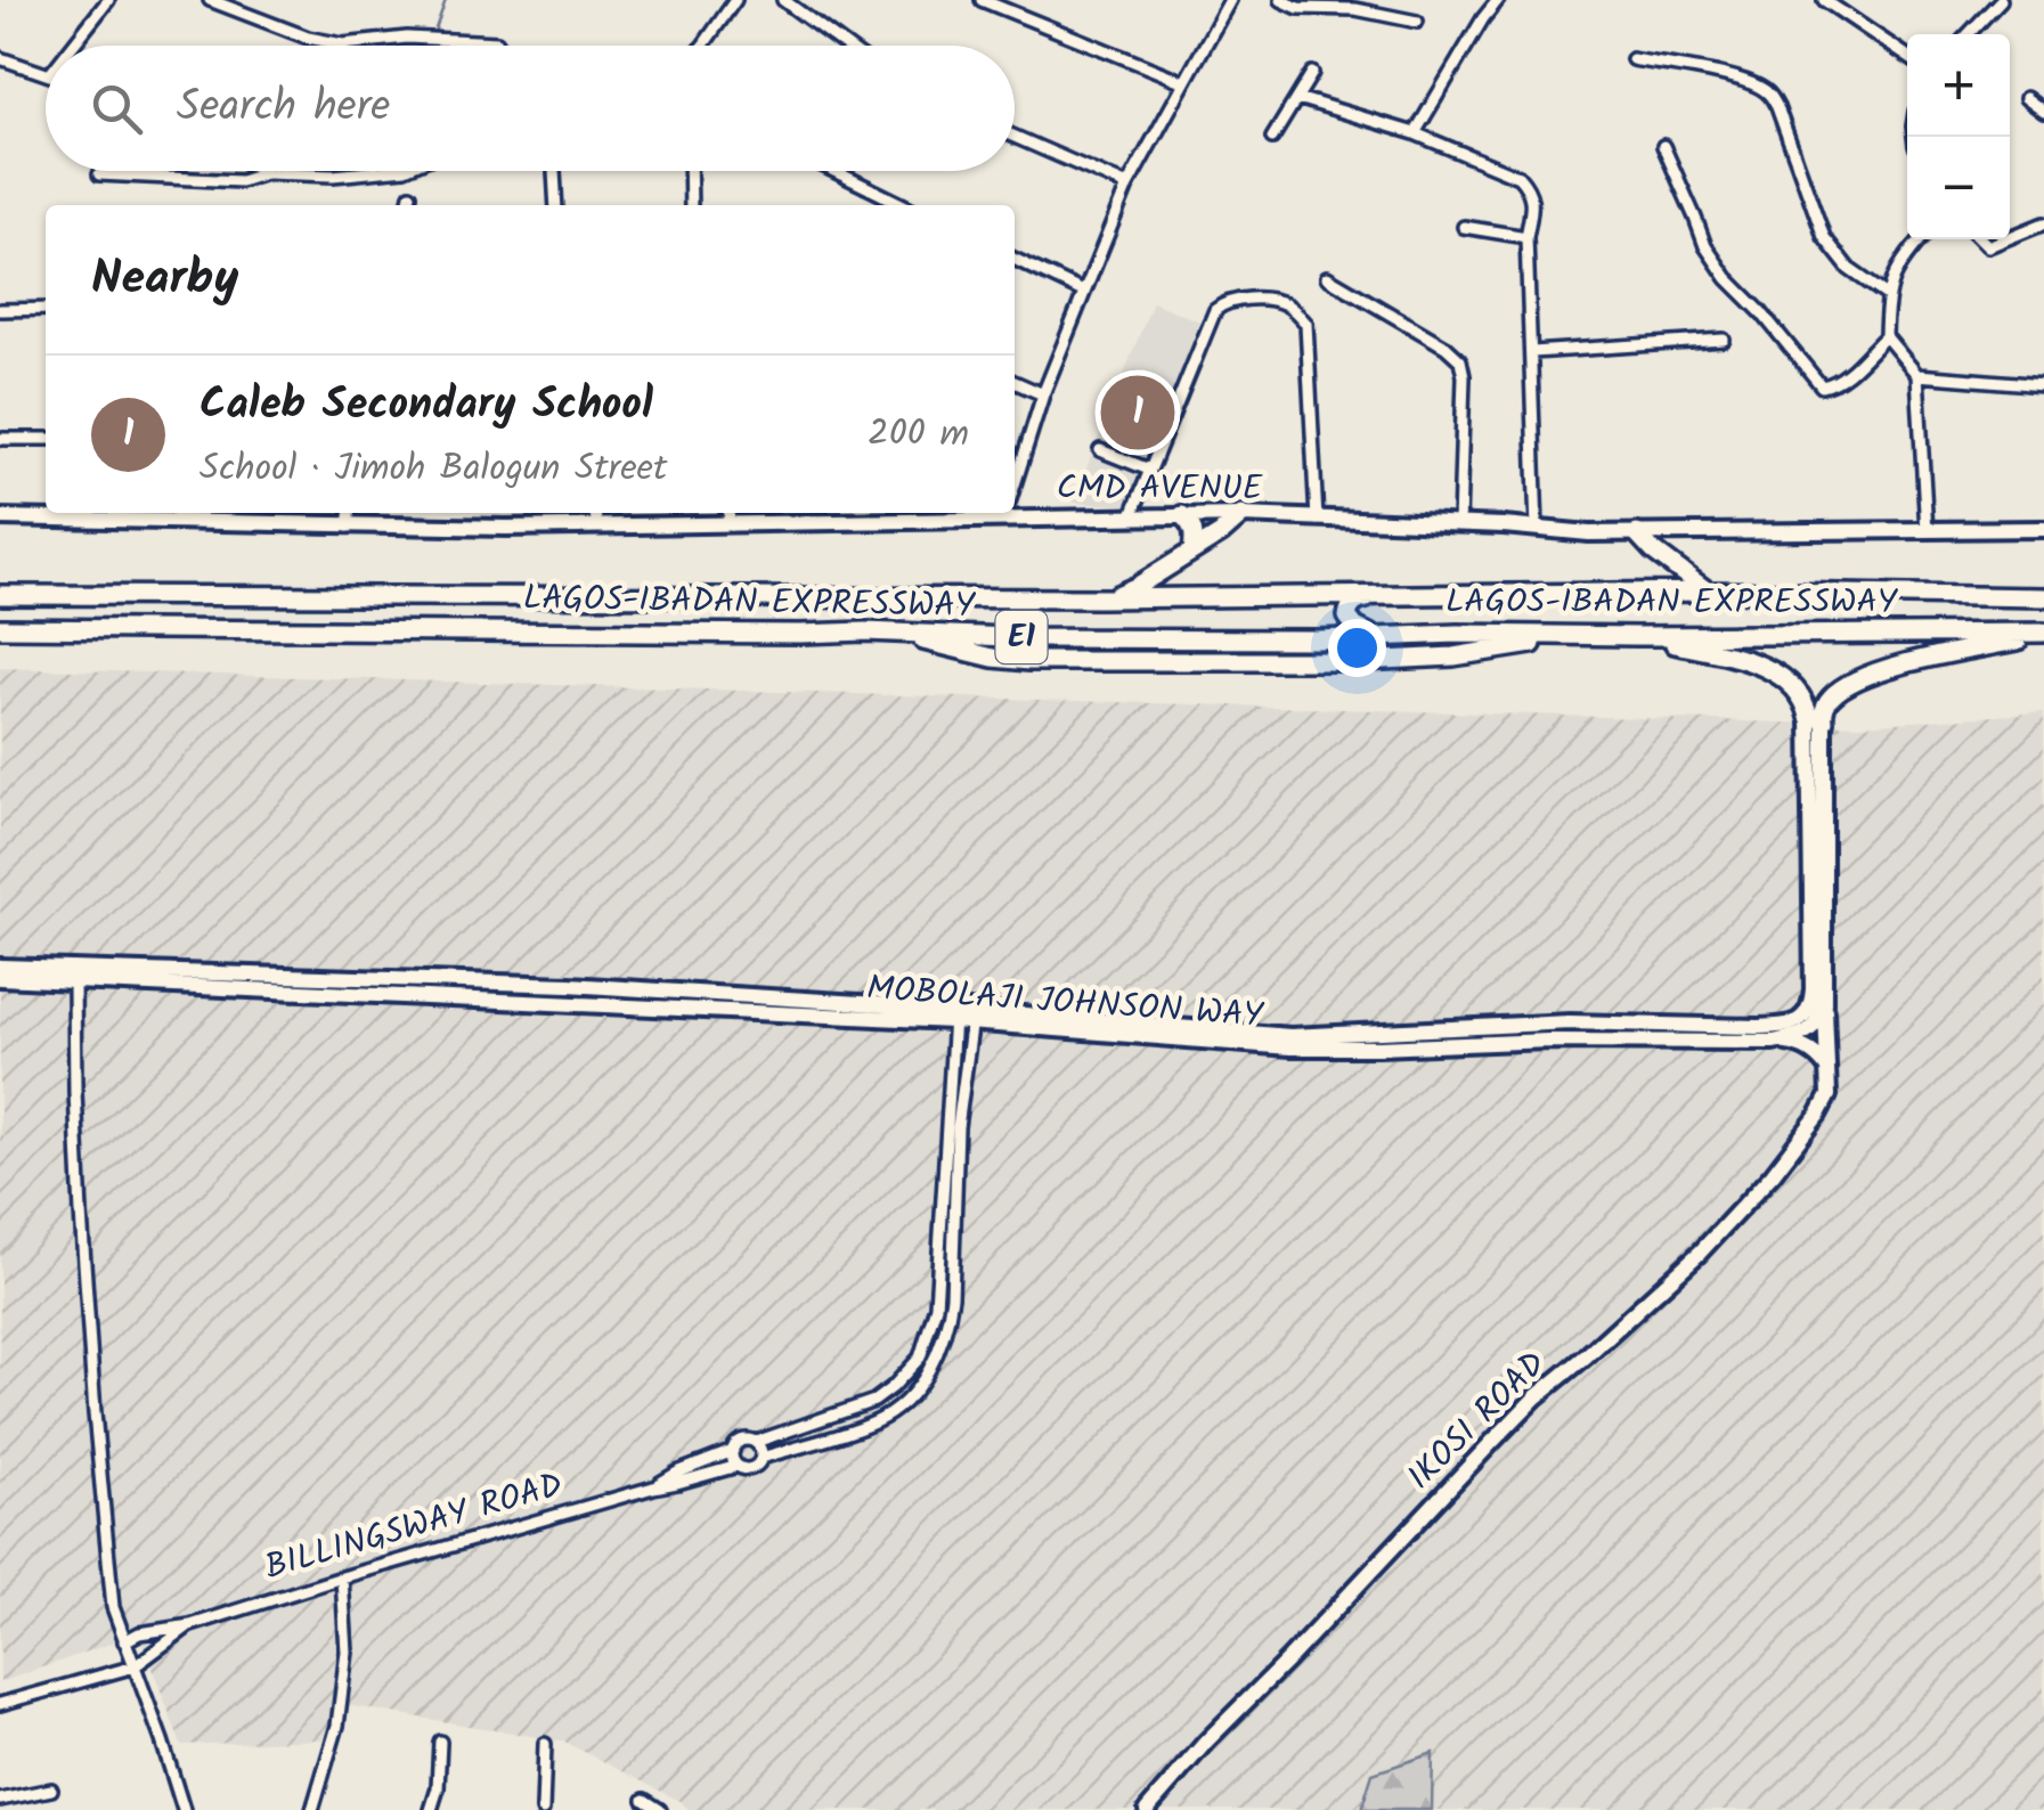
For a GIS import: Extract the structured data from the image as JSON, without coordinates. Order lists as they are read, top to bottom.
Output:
{
  "streets": {
    "highway": ["LAGOS-IBADAN EXPRESSWAY", "E1"],
    "street": [
      "CMD AVENUE",
      "MOBOLAJI JOHNSON WAY",
      "IKOSI ROAD",
      "BILLINGSWAY ROAD"
    ]
  },
  "page": {
    "map_buttons": ["+", "−"],
    "search": "Search here",
    "heading": "Nearby",
    "list": [
      {
        "mark": "1",
        "name": "Caleb Secondary School",
        "note": "School · Jimoh Balogun Street",
        "value": "200 m"
      }
    ],
    "pins": "1"
  }
}
